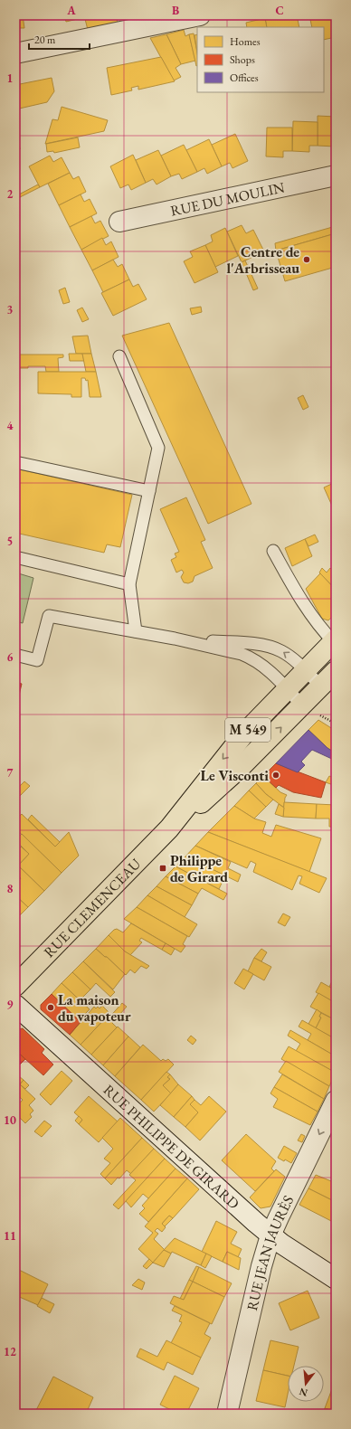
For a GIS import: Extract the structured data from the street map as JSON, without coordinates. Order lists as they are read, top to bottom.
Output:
{
  "streets": {
    "main road": ["M 549", "RUE CLEMENCEAU"],
    "street": ["RUE DU MOULIN", "RUE PHILIPPE DE GIRARD", "RUE JEAN JAURÈS"]
  },
  "crossings": [
    ["RUE PHILIPPE DE GIRARD", "RUE JEAN JAURÈS"]
  ],
  "one_way": ["RUE JEAN JAURÈS"],
  "places": {
    "other": ["Centre de l'Arbrisseau", "Le Visconti", "La maison du vapoteur"],
    "transit": ["Philippe de Girard"]
  },
  "legend": ["Homes", "Shops", "Offices"],
  "scale_bar": "20 m",
  "north": "bottom",
  "grid": {
    "columns": ["A", "B", "C"],
    "rows": [
      "1",
      "2",
      "3",
      "4",
      "5",
      "6",
      "7",
      "8",
      "9",
      "10",
      "11",
      "12"
    ]
  }
}
